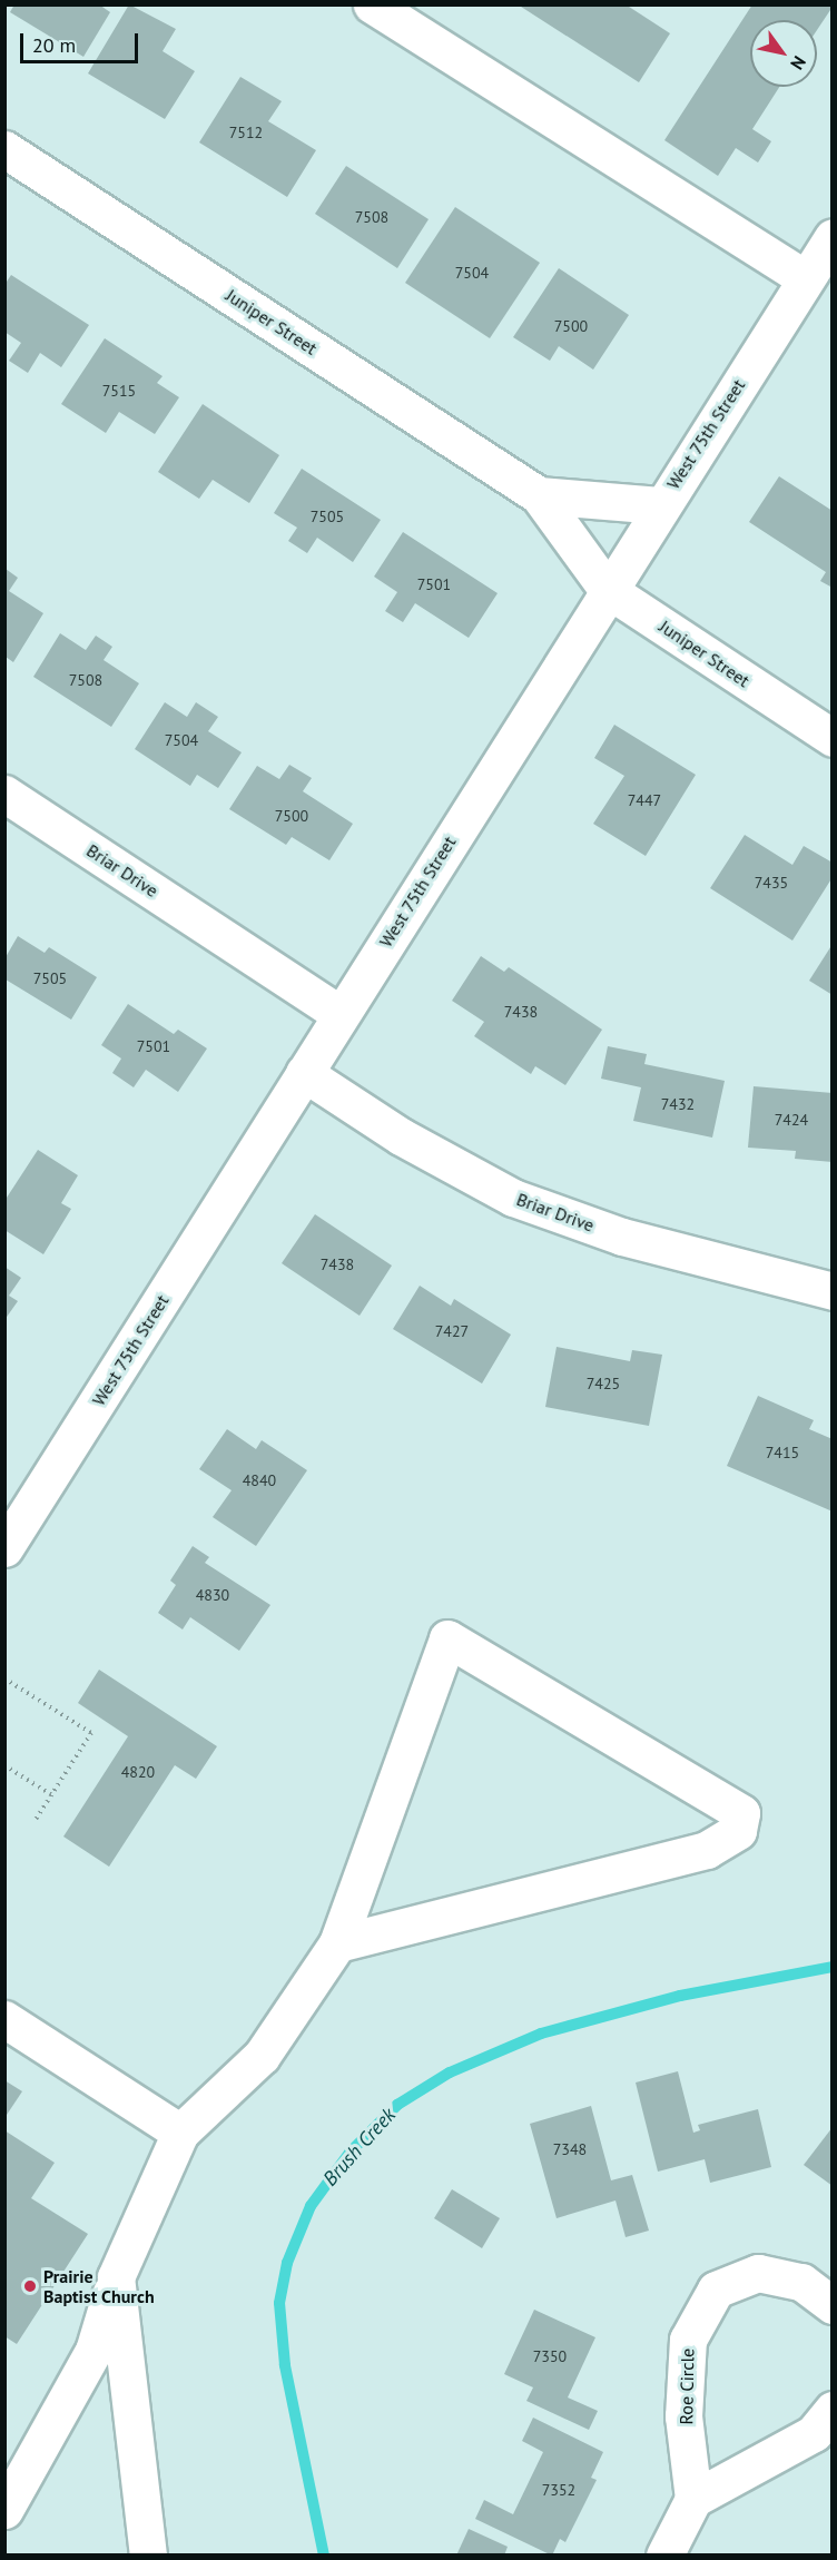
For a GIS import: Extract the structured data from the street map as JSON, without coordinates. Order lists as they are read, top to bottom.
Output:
{
  "streets": {
    "street": [
      "Juniper Street",
      "West 75th Street",
      "Briar Drive",
      "Roe Circle"
    ]
  },
  "crossings": [
    ["Juniper Street", "West 75th Street"],
    ["West 75th Street", "Briar Drive"]
  ],
  "water": ["Brush Creek"],
  "places": ["Prairie Baptist Church"],
  "house_numbers": [
    "7512",
    "7508",
    "7504",
    "7500",
    "7515",
    "7505",
    "7501",
    "7508",
    "7504",
    "7447",
    "7500",
    "7435",
    "7505",
    "7438",
    "7501",
    "7432",
    "7424",
    "7438",
    "7427",
    "7425",
    "7415",
    "4840",
    "4830",
    "4820",
    "7348",
    "7350",
    "7352"
  ],
  "scale_bar": "20 m",
  "north": "bottom right"
}
